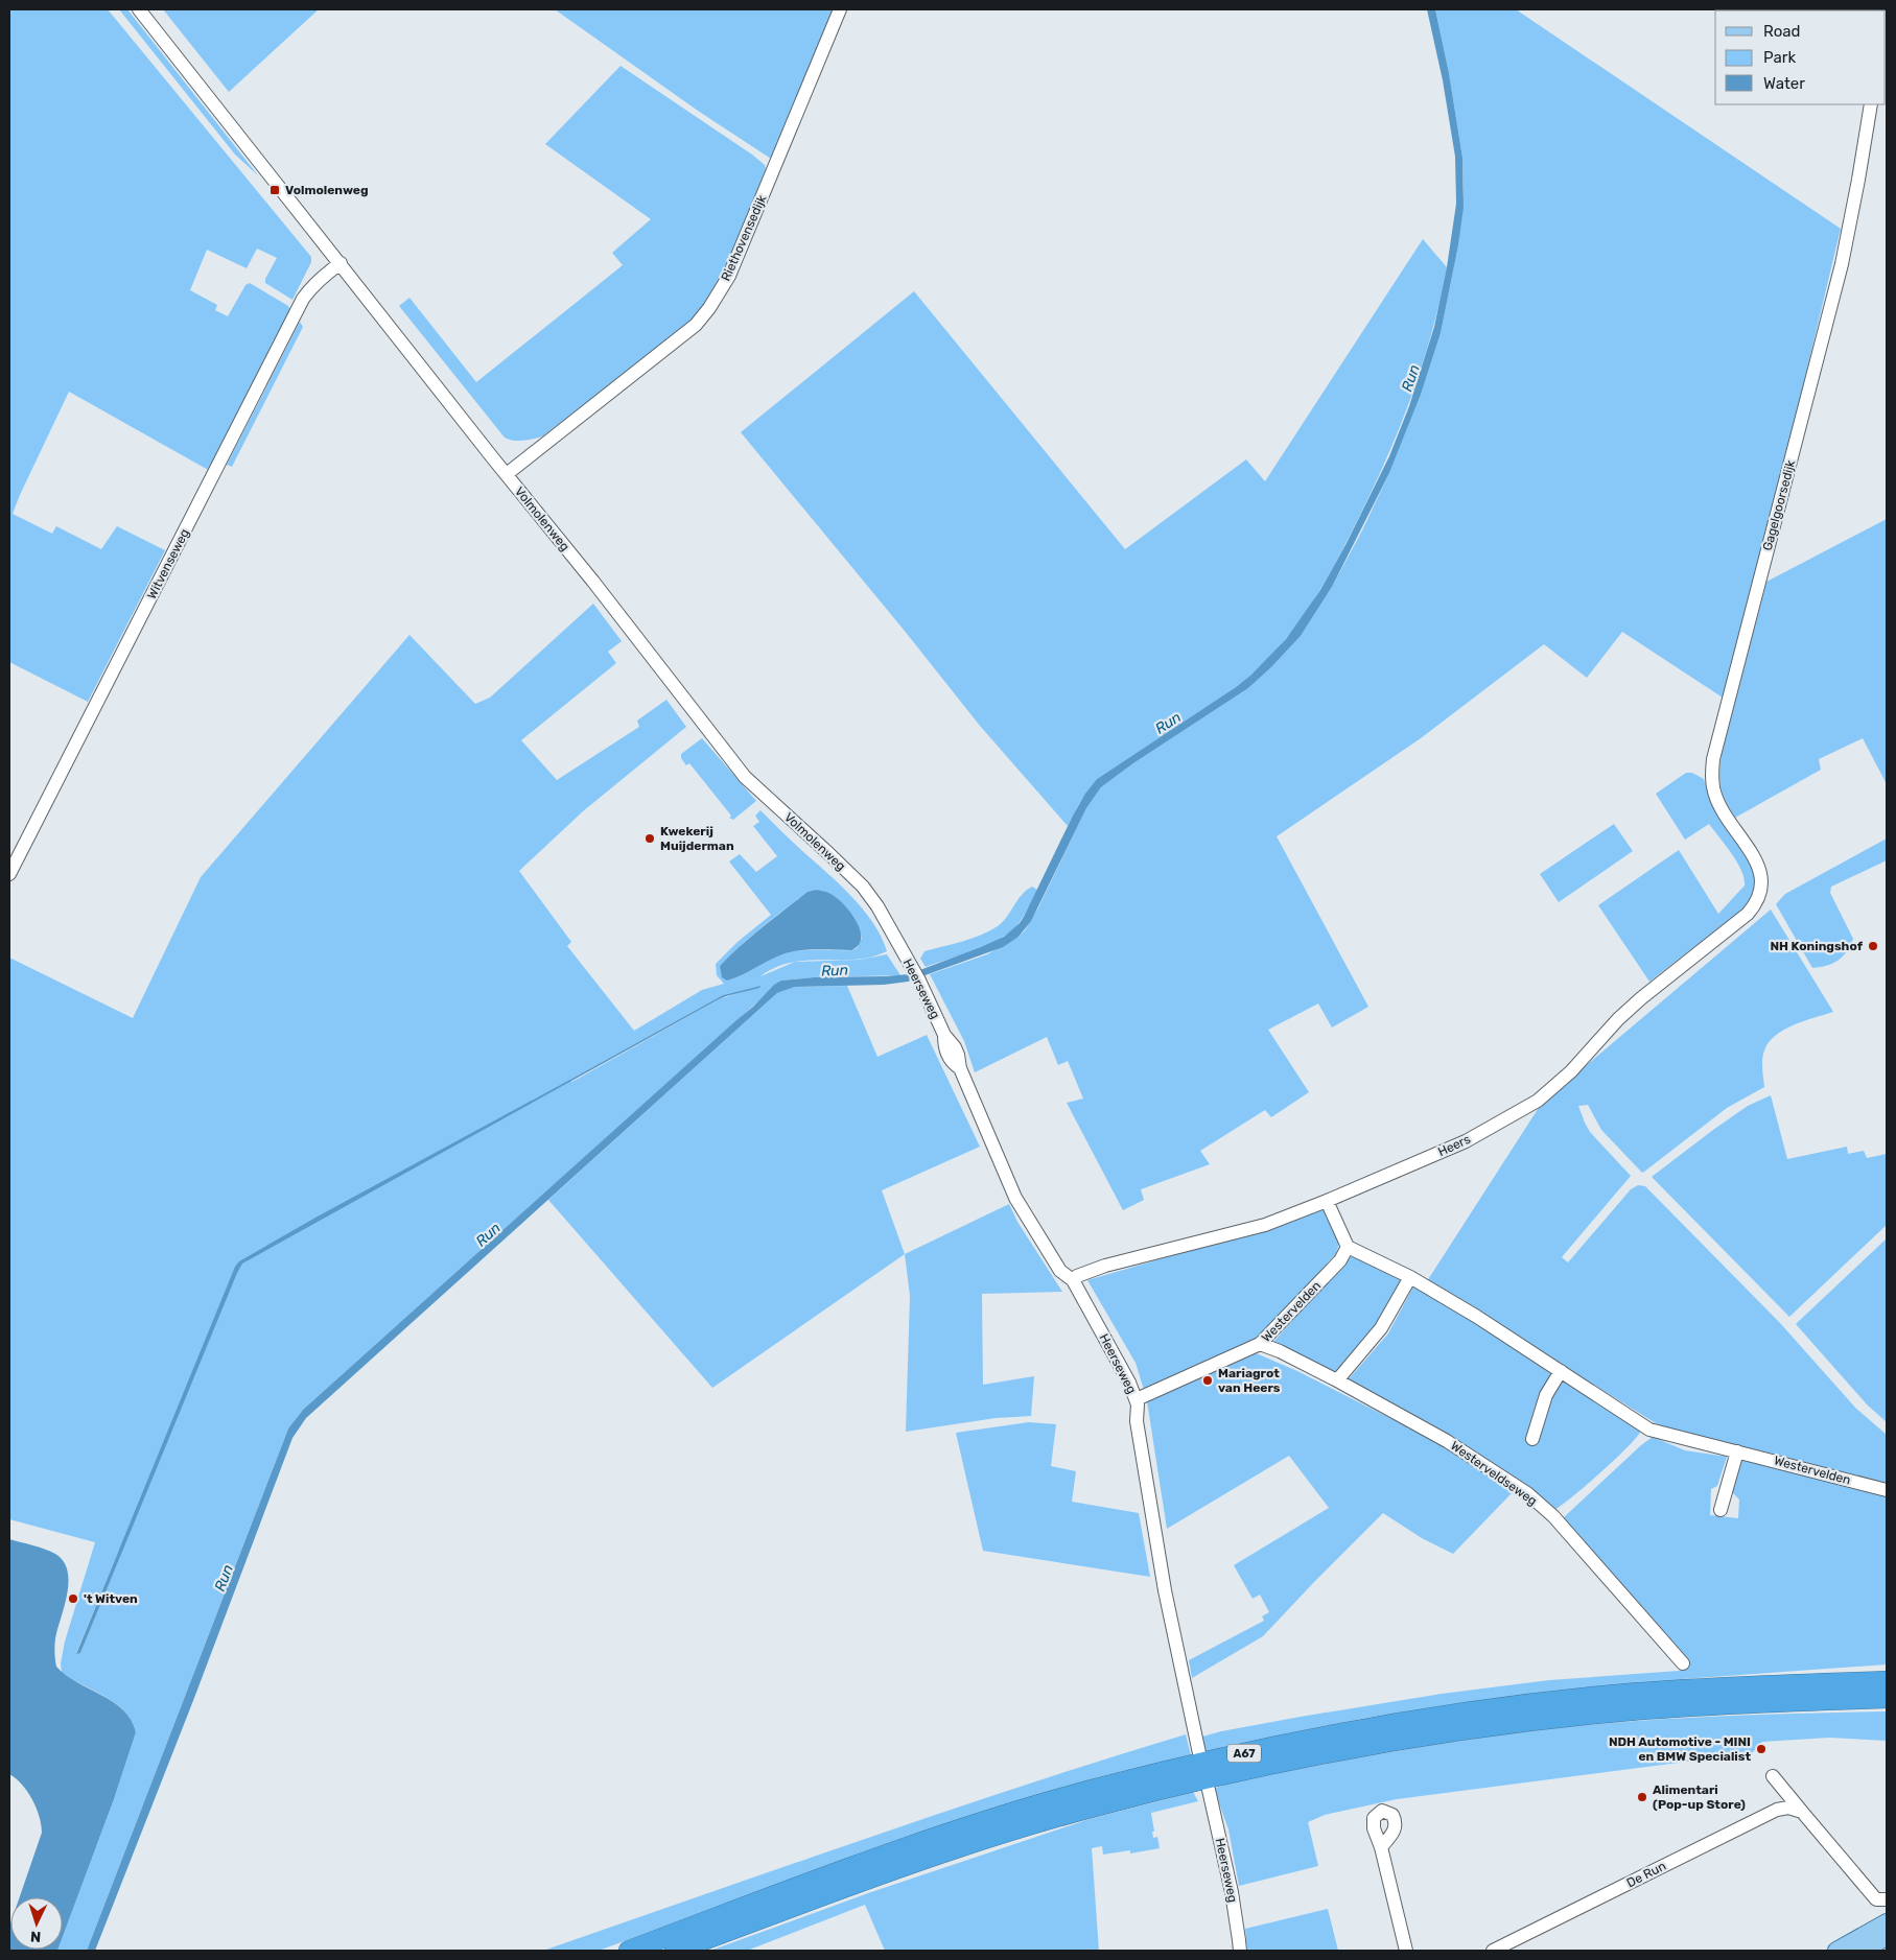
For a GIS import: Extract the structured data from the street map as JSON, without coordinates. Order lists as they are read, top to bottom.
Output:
{
  "streets": {
    "highway": ["A67"],
    "street": [
      "Riethovensedijk",
      "Gagelgoorsedijk",
      "Volmolenweg",
      "Witvenseweg",
      "Heerseweg",
      "Heers",
      "Westervelden",
      "Westerveldseweg",
      "De Run"
    ]
  },
  "crossings": [
    ["Riethovensedijk", "Volmolenweg"],
    ["Gagelgoorsedijk", "Heers"],
    ["Volmolenweg", "Witvenseweg"],
    ["Volmolenweg", "Heerseweg"],
    ["Heerseweg", "Heers"],
    ["Heerseweg", "Westervelden"],
    ["Westervelden", "Westerveldseweg"]
  ],
  "water": ["Run"],
  "places": {
    "transit": ["Volmolenweg"],
    "other": [
      "Kwekerij Muijderman",
      "NH Koningshof",
      "Mariagrot van Heers",
      "'t Witven",
      "NDH Automotive - MINI en BMW Specialist",
      "Alimentari (Pop-up Store)"
    ]
  },
  "legend": ["Road", "Park", "Water"],
  "north": "bottom"
}
